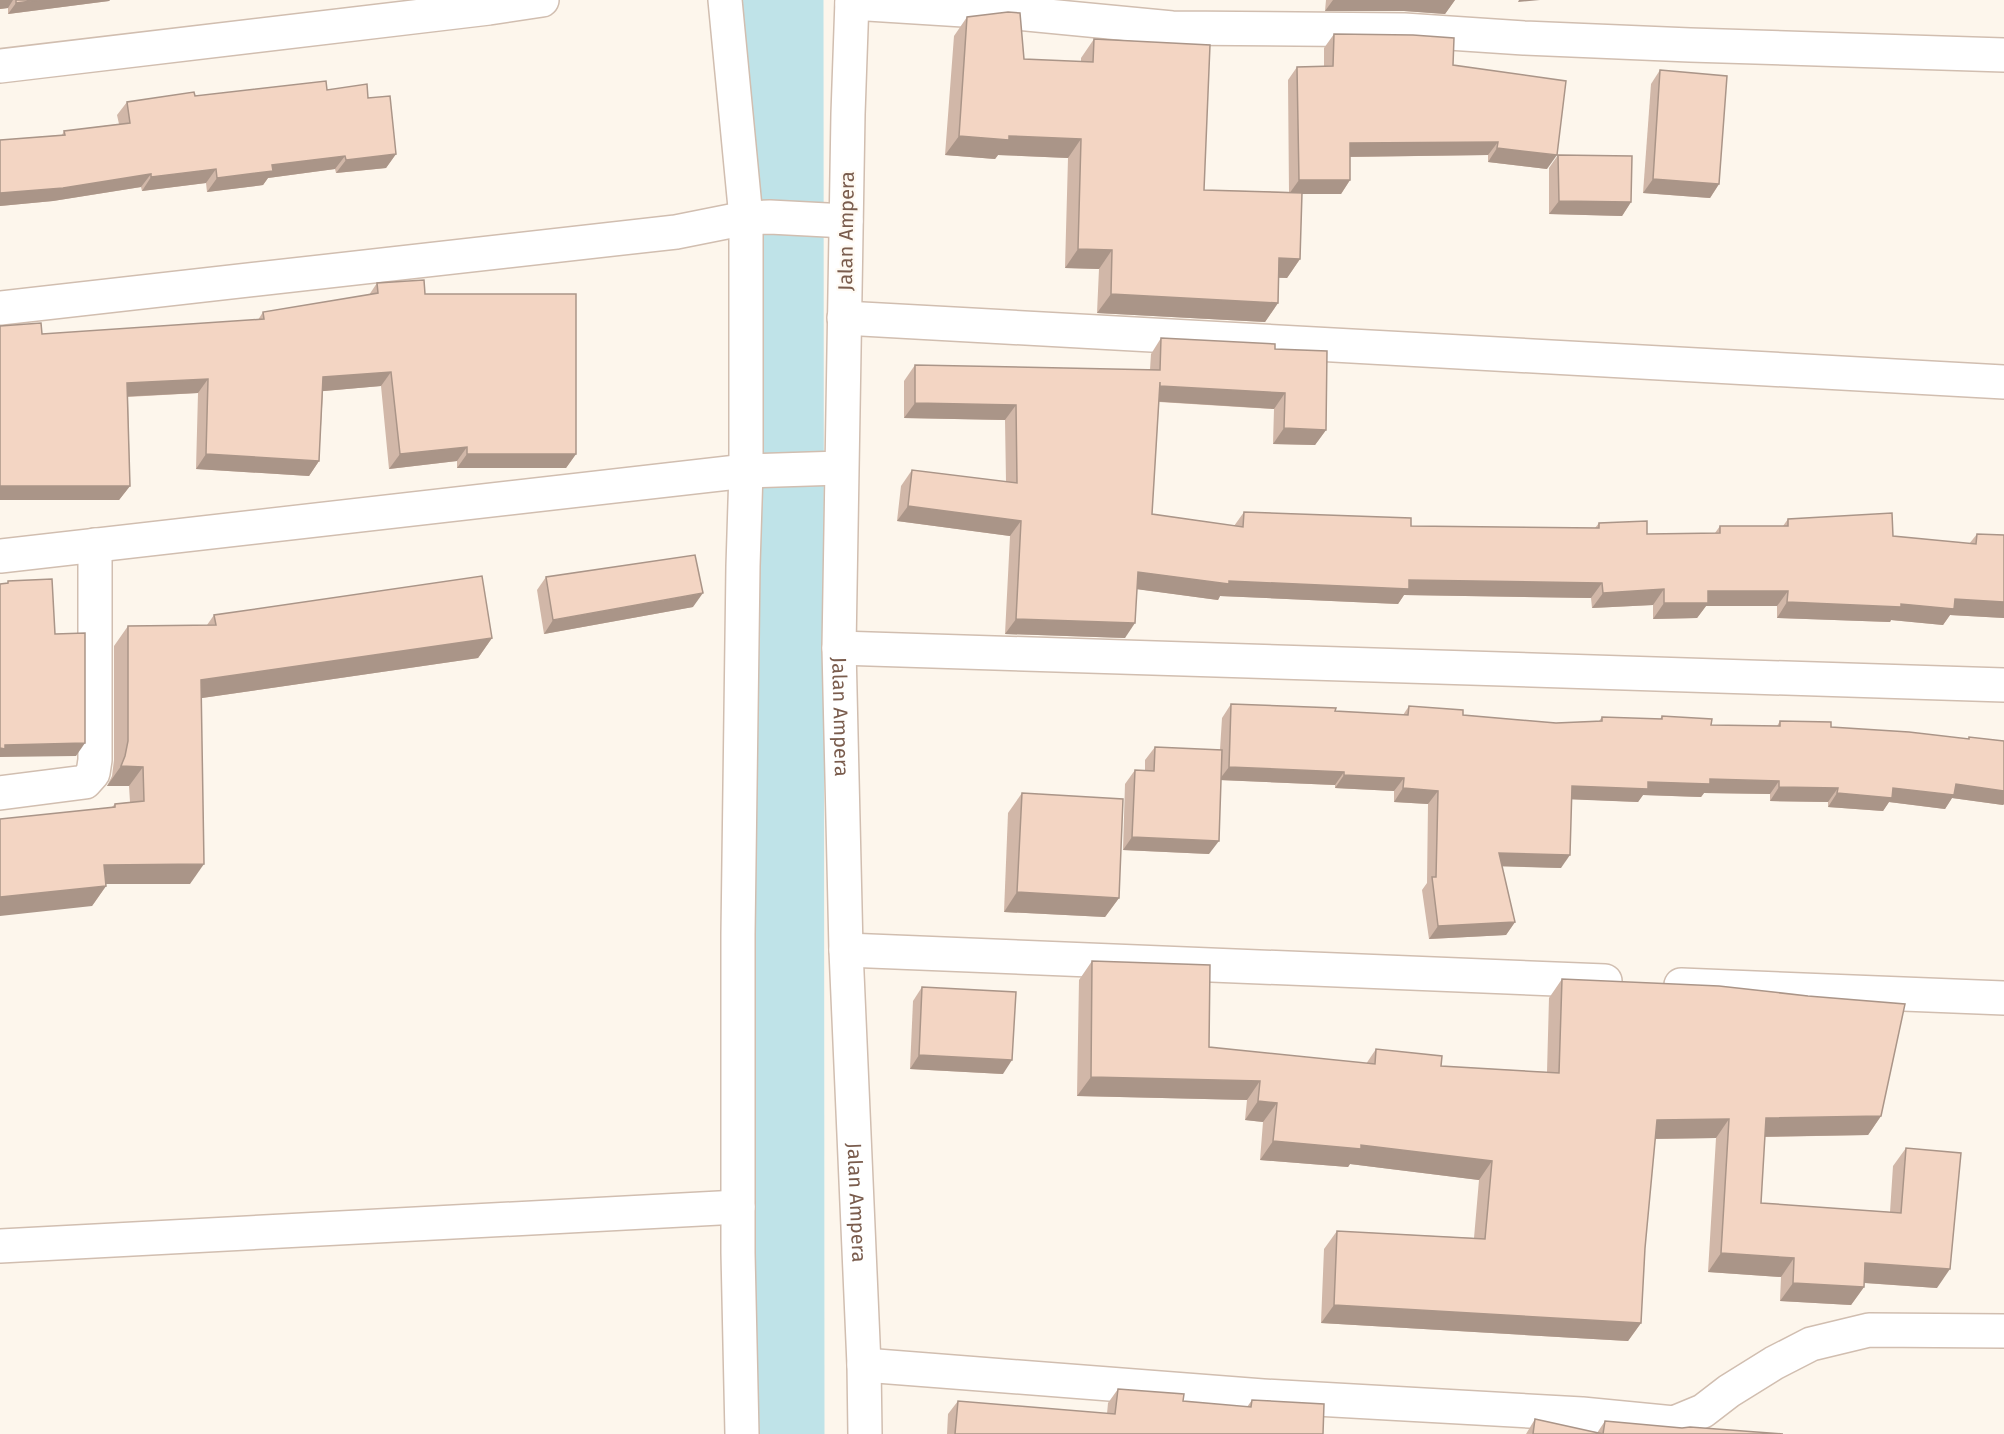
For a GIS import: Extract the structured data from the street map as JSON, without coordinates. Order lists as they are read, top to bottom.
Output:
{
  "streets": {
    "street": ["Jalan Ampera"]
  }
}
